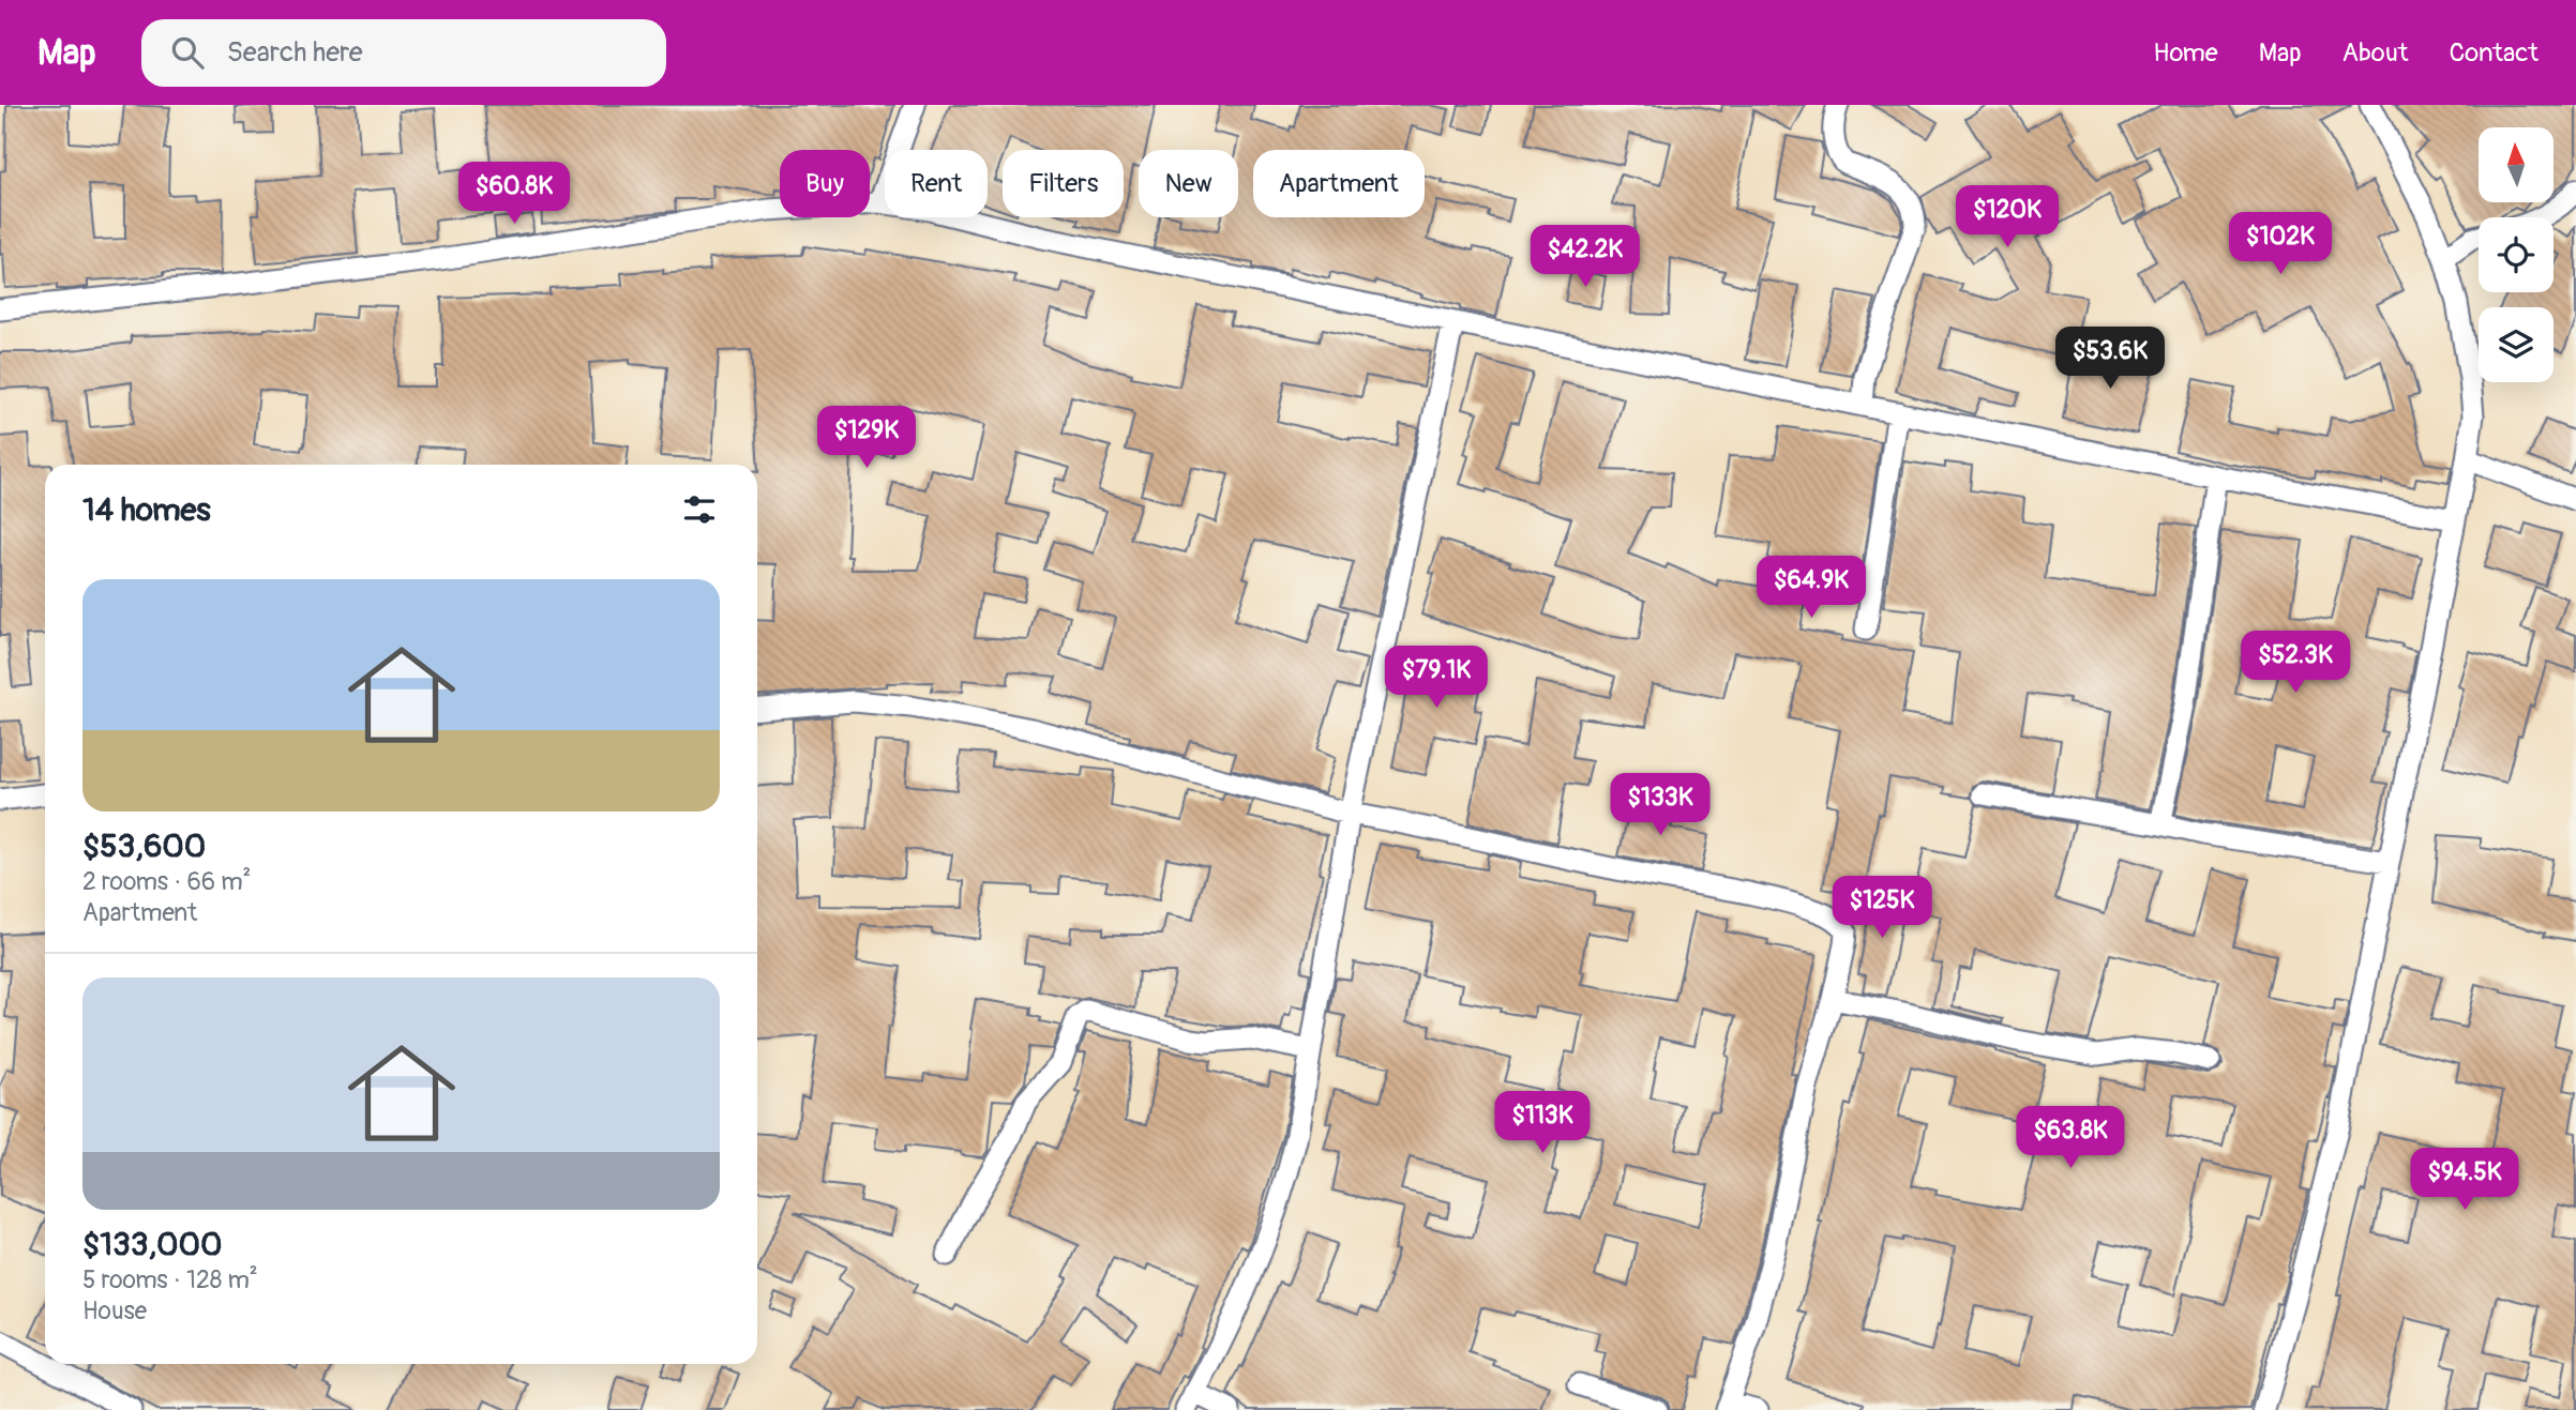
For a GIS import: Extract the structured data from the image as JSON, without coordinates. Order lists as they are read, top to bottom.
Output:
{
  "north": "top",
  "page": {
    "header": "Map",
    "search": "Search here",
    "nav": [
      "Home",
      "Map",
      "About",
      "Contact"
    ],
    "chip": [
      "Buy",
      "Rent",
      "Filters",
      "New",
      "Apartment"
    ],
    "price": [
      "$60.8K",
      "$120K",
      "$102K",
      "$42.2K",
      "$53.6K",
      "$129K",
      "$64.9K",
      "$52.3K",
      "$79.1K",
      "$133K",
      "$125K",
      "$113K",
      "$63.8K",
      "$94.5K"
    ],
    "heading": "14 homes",
    "list": [
      {
        "name": "$53,600",
        "note": "2 rooms · 66 m² · Apartment"
      },
      {
        "name": "$133,000",
        "note": "5 rooms · 128 m² · House"
      }
    ]
  }
}
